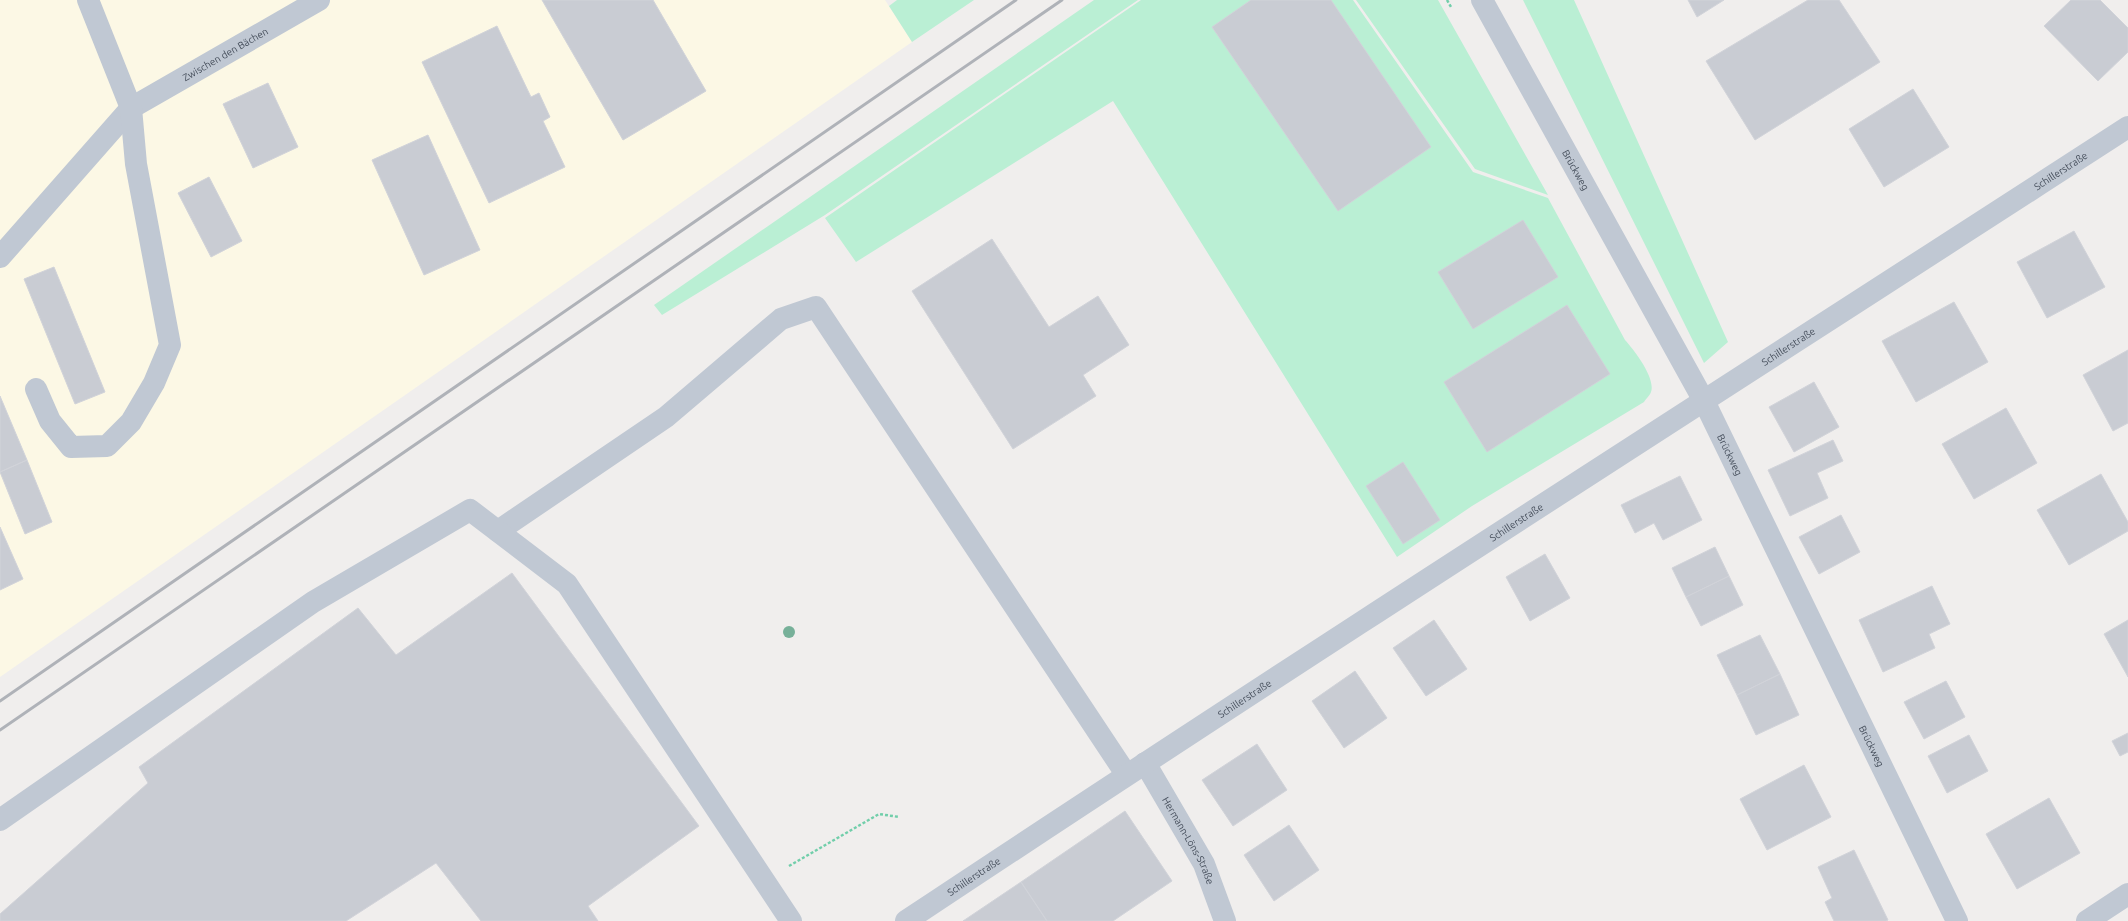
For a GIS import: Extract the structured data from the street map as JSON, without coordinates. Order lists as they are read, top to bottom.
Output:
{
  "streets": {
    "street": [
      "Zwischen den Bächen",
      "Brückweg",
      "Schillerstraße",
      "Hermann-Löns-Straße"
    ]
  },
  "crossings": [
    ["Brückweg", "Schillerstraße"],
    ["Schillerstraße", "Hermann-Löns-Straße"]
  ]
}
